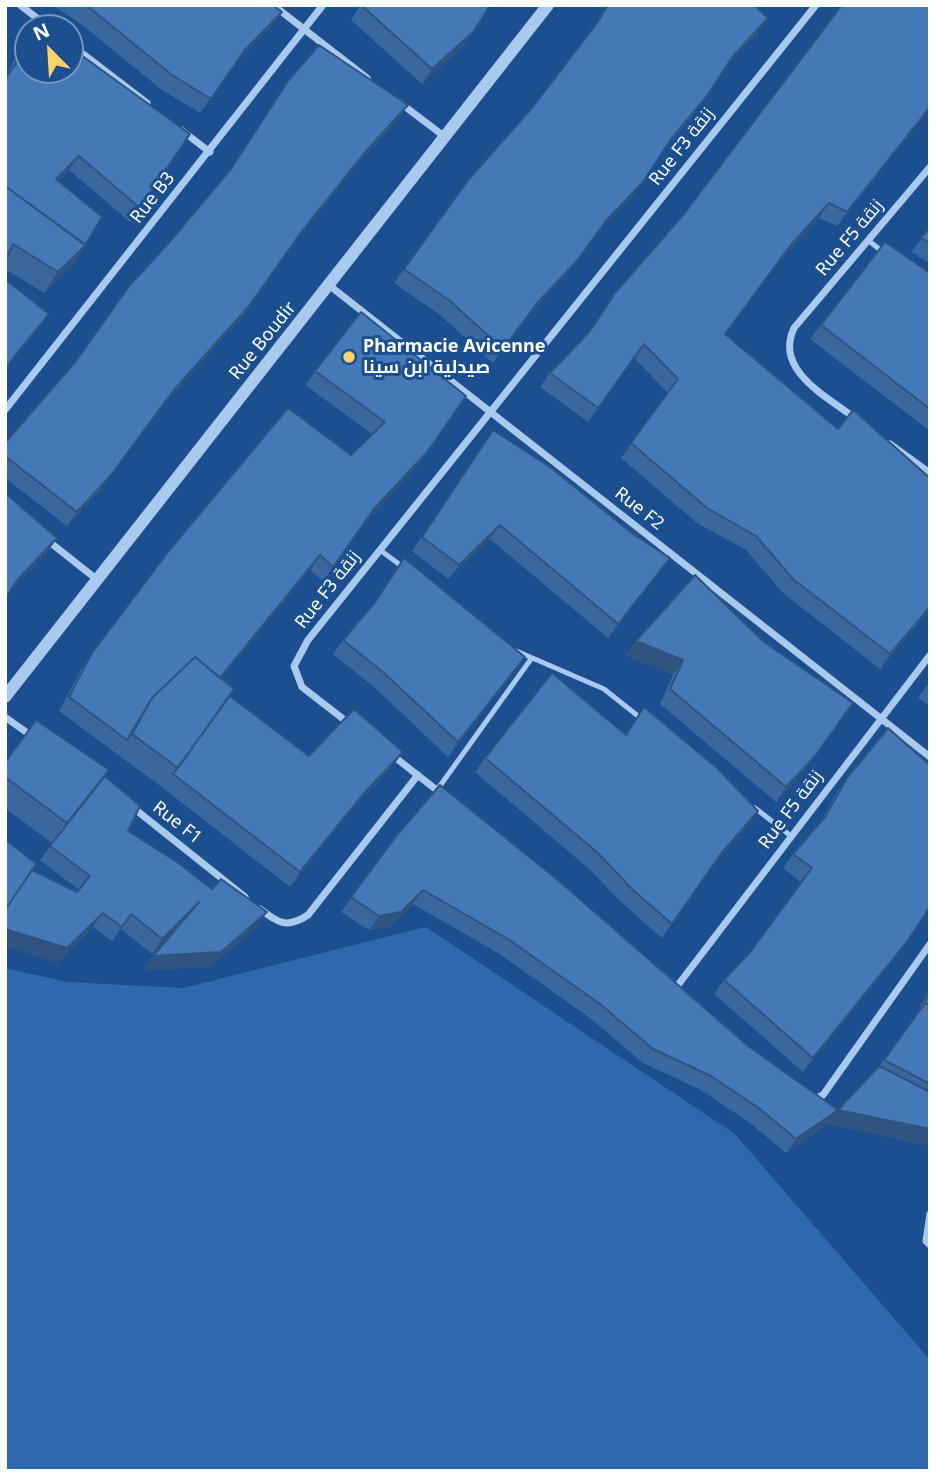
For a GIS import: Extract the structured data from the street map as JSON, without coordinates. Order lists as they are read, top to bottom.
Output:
{
  "streets": {
    "street": [
      "Rue F3 زنقة",
      "Rue B3",
      "Rue F5 زنقة",
      "Rue Boudir",
      "Rue F2",
      "Rue F1"
    ]
  },
  "crossings": [
    ["Rue F3 زنقة", "Rue F2"],
    ["Rue F5 زنقة", "Rue F2"],
    ["Rue Boudir", "Rue F2"]
  ],
  "places": ["Pharmacie Avicenne صيدلية ابن سينا"],
  "north": "top left"
}
